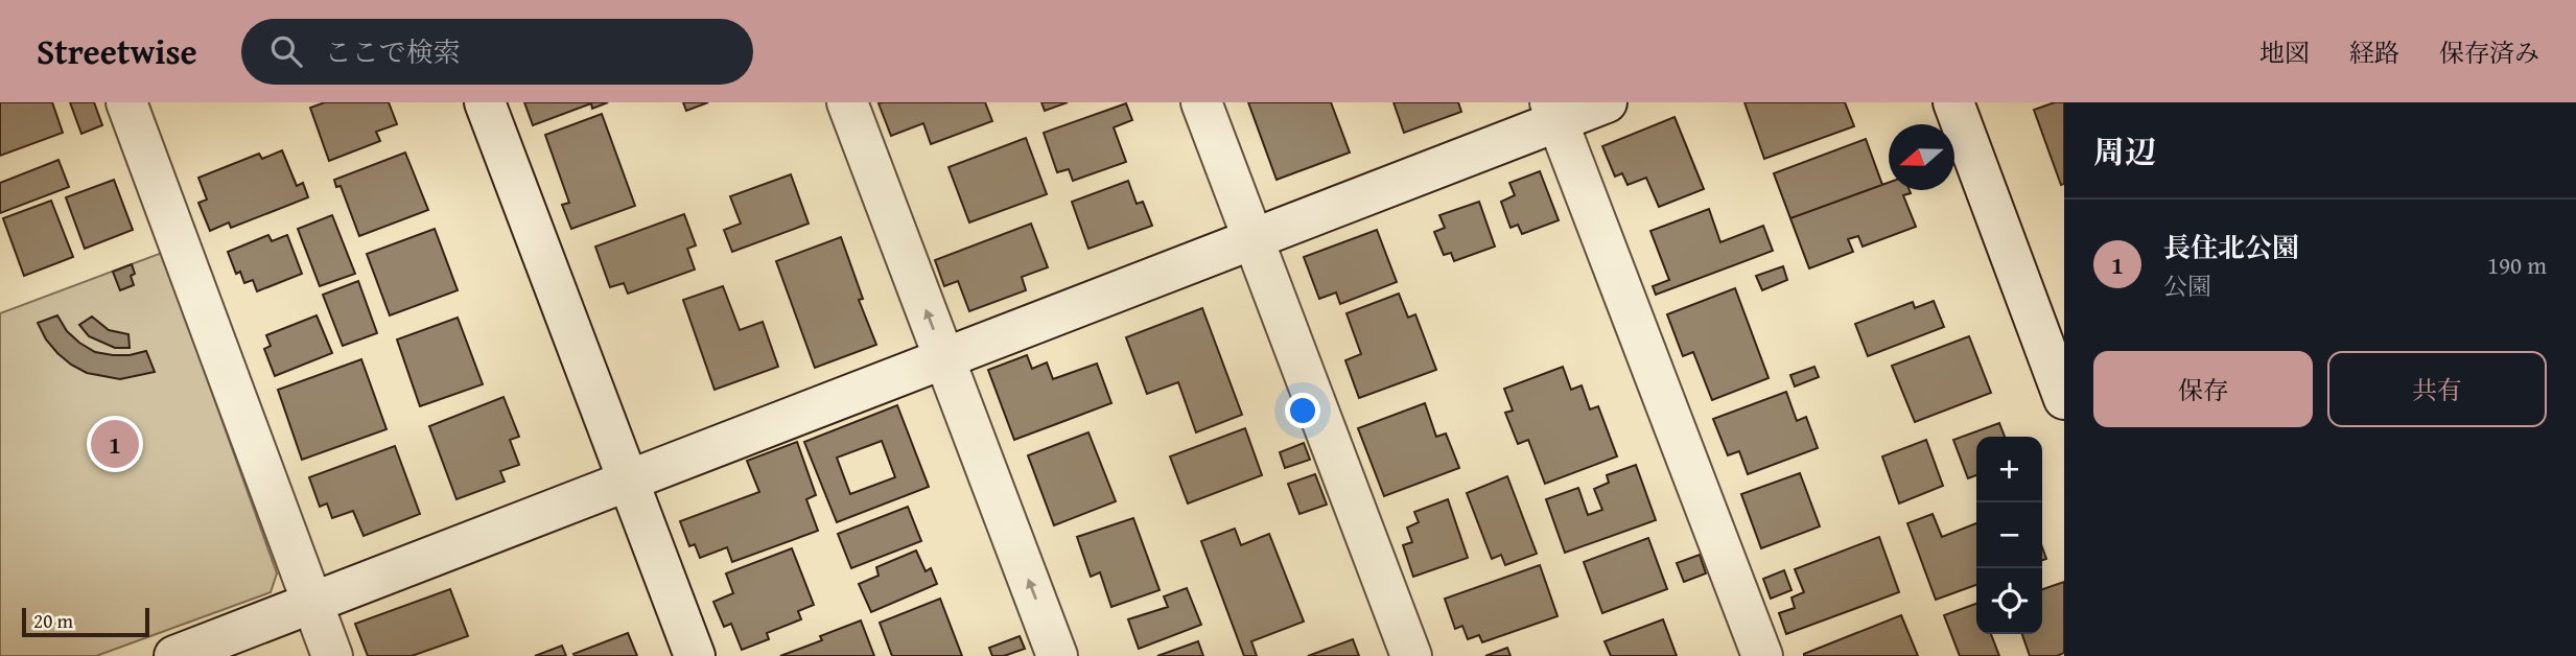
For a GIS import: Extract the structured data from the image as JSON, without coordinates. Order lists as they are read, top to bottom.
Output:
{
  "scale_bar": "20 m",
  "north": "left",
  "page": {
    "header": "Streetwise",
    "search": "ここで検索",
    "nav": ["地図", "経路", "保存済み"],
    "heading": "周辺",
    "list": [
      {
        "mark": "1",
        "name": "長住北公園",
        "note": "公園",
        "value": "190 m"
      }
    ],
    "buttons": ["保存", "共有"],
    "pins": "1",
    "map_buttons": ["+", "−"],
    "scale": "20 m"
  }
}
